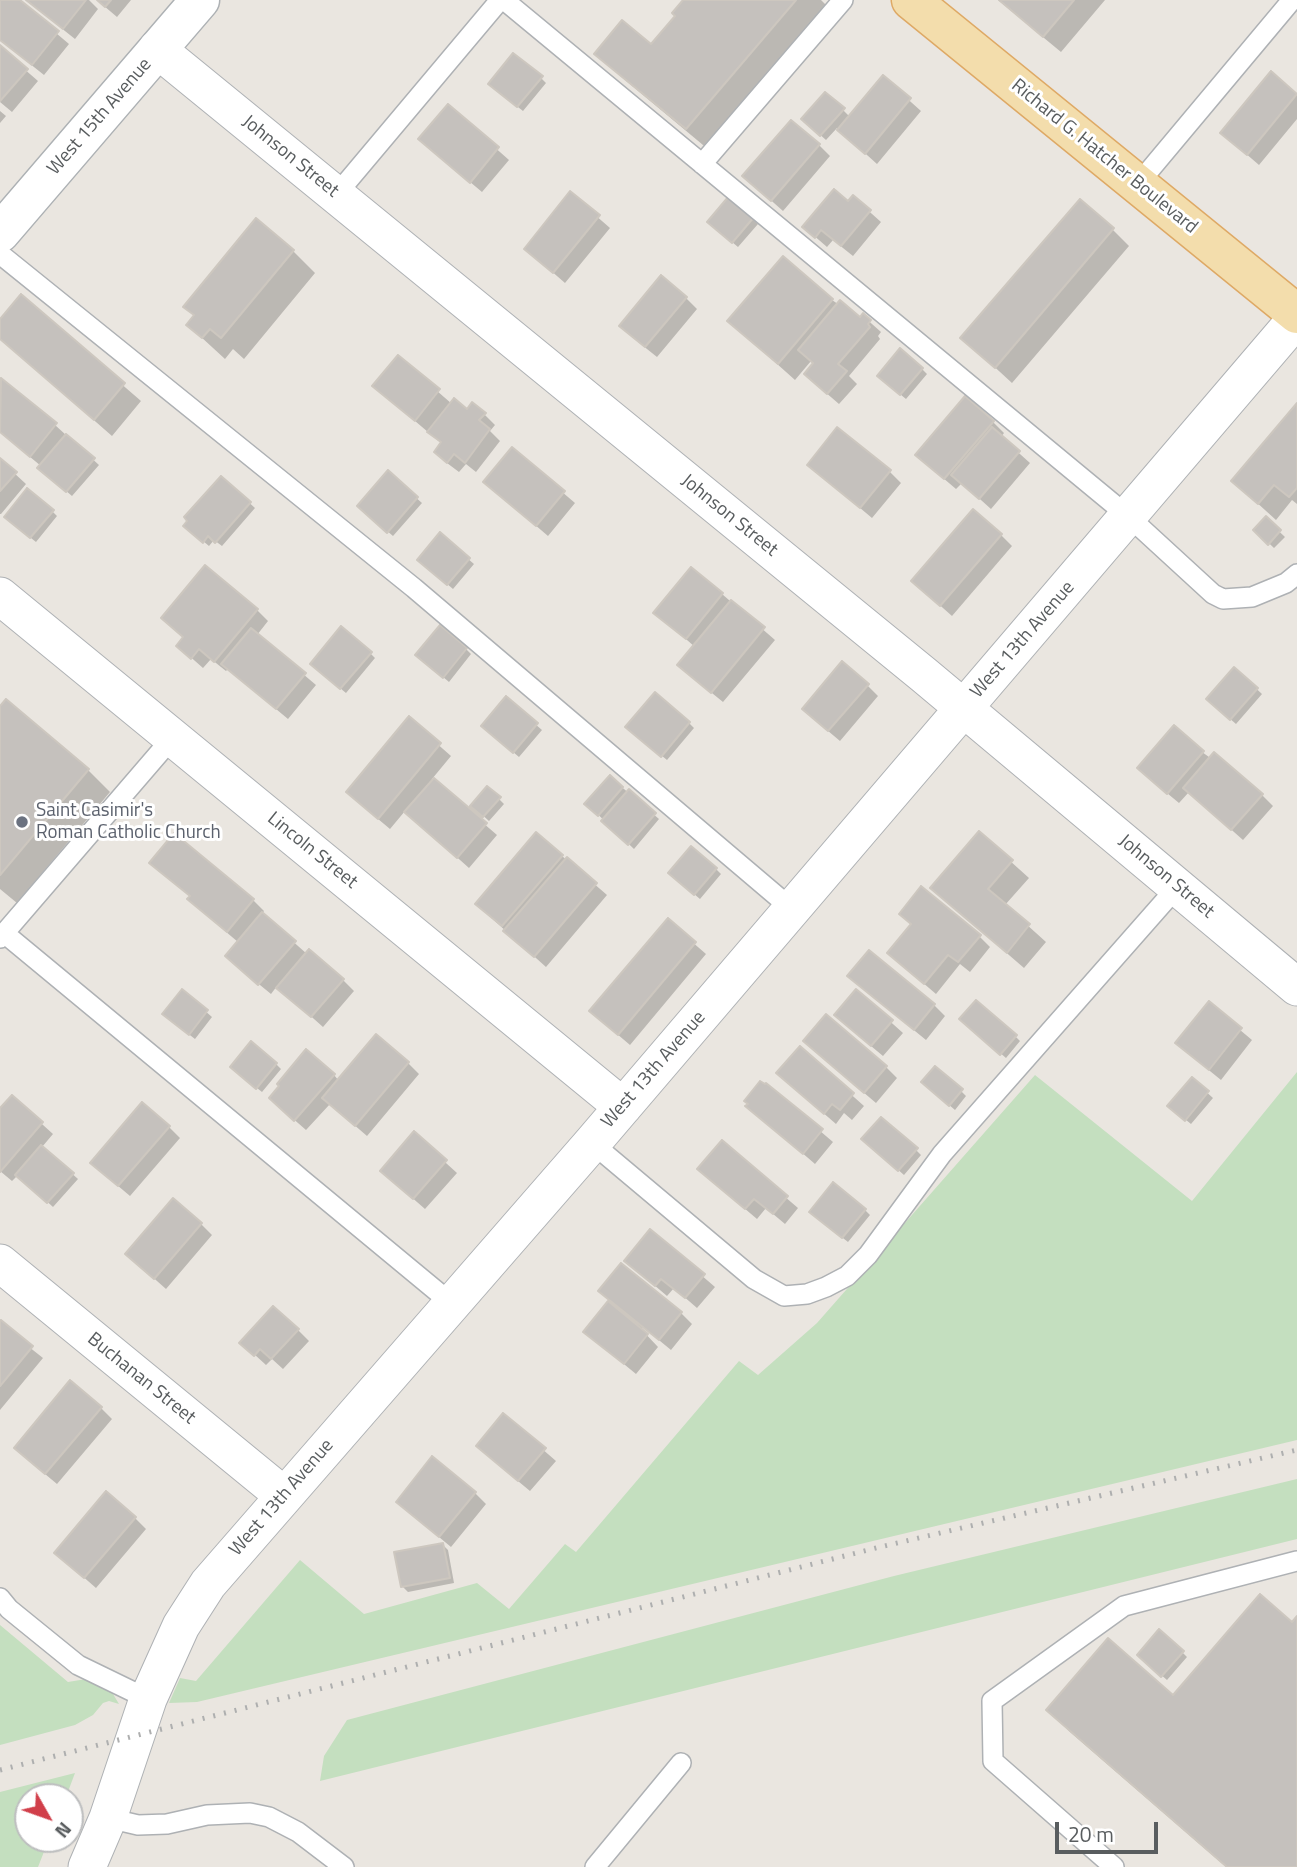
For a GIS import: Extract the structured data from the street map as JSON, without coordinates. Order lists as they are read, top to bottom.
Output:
{
  "streets": {
    "main road": ["West 15th Avenue", "Richard G. Hatcher Boulevard"],
    "street": [
      "Johnson Street",
      "West 13th Avenue",
      "Lincoln Street",
      "Buchanan Street"
    ]
  },
  "crossings": [
    ["West 15th Avenue", "Johnson Street"],
    ["Johnson Street", "West 13th Avenue"],
    ["Richard G. Hatcher Boulevard", "West 13th Avenue"],
    ["West 13th Avenue", "Lincoln Street"],
    ["West 13th Avenue", "Buchanan Street"]
  ],
  "places": ["Saint Casimir's Roman Catholic Church"],
  "scale_bar": "20 m",
  "north": "bottom right"
}
